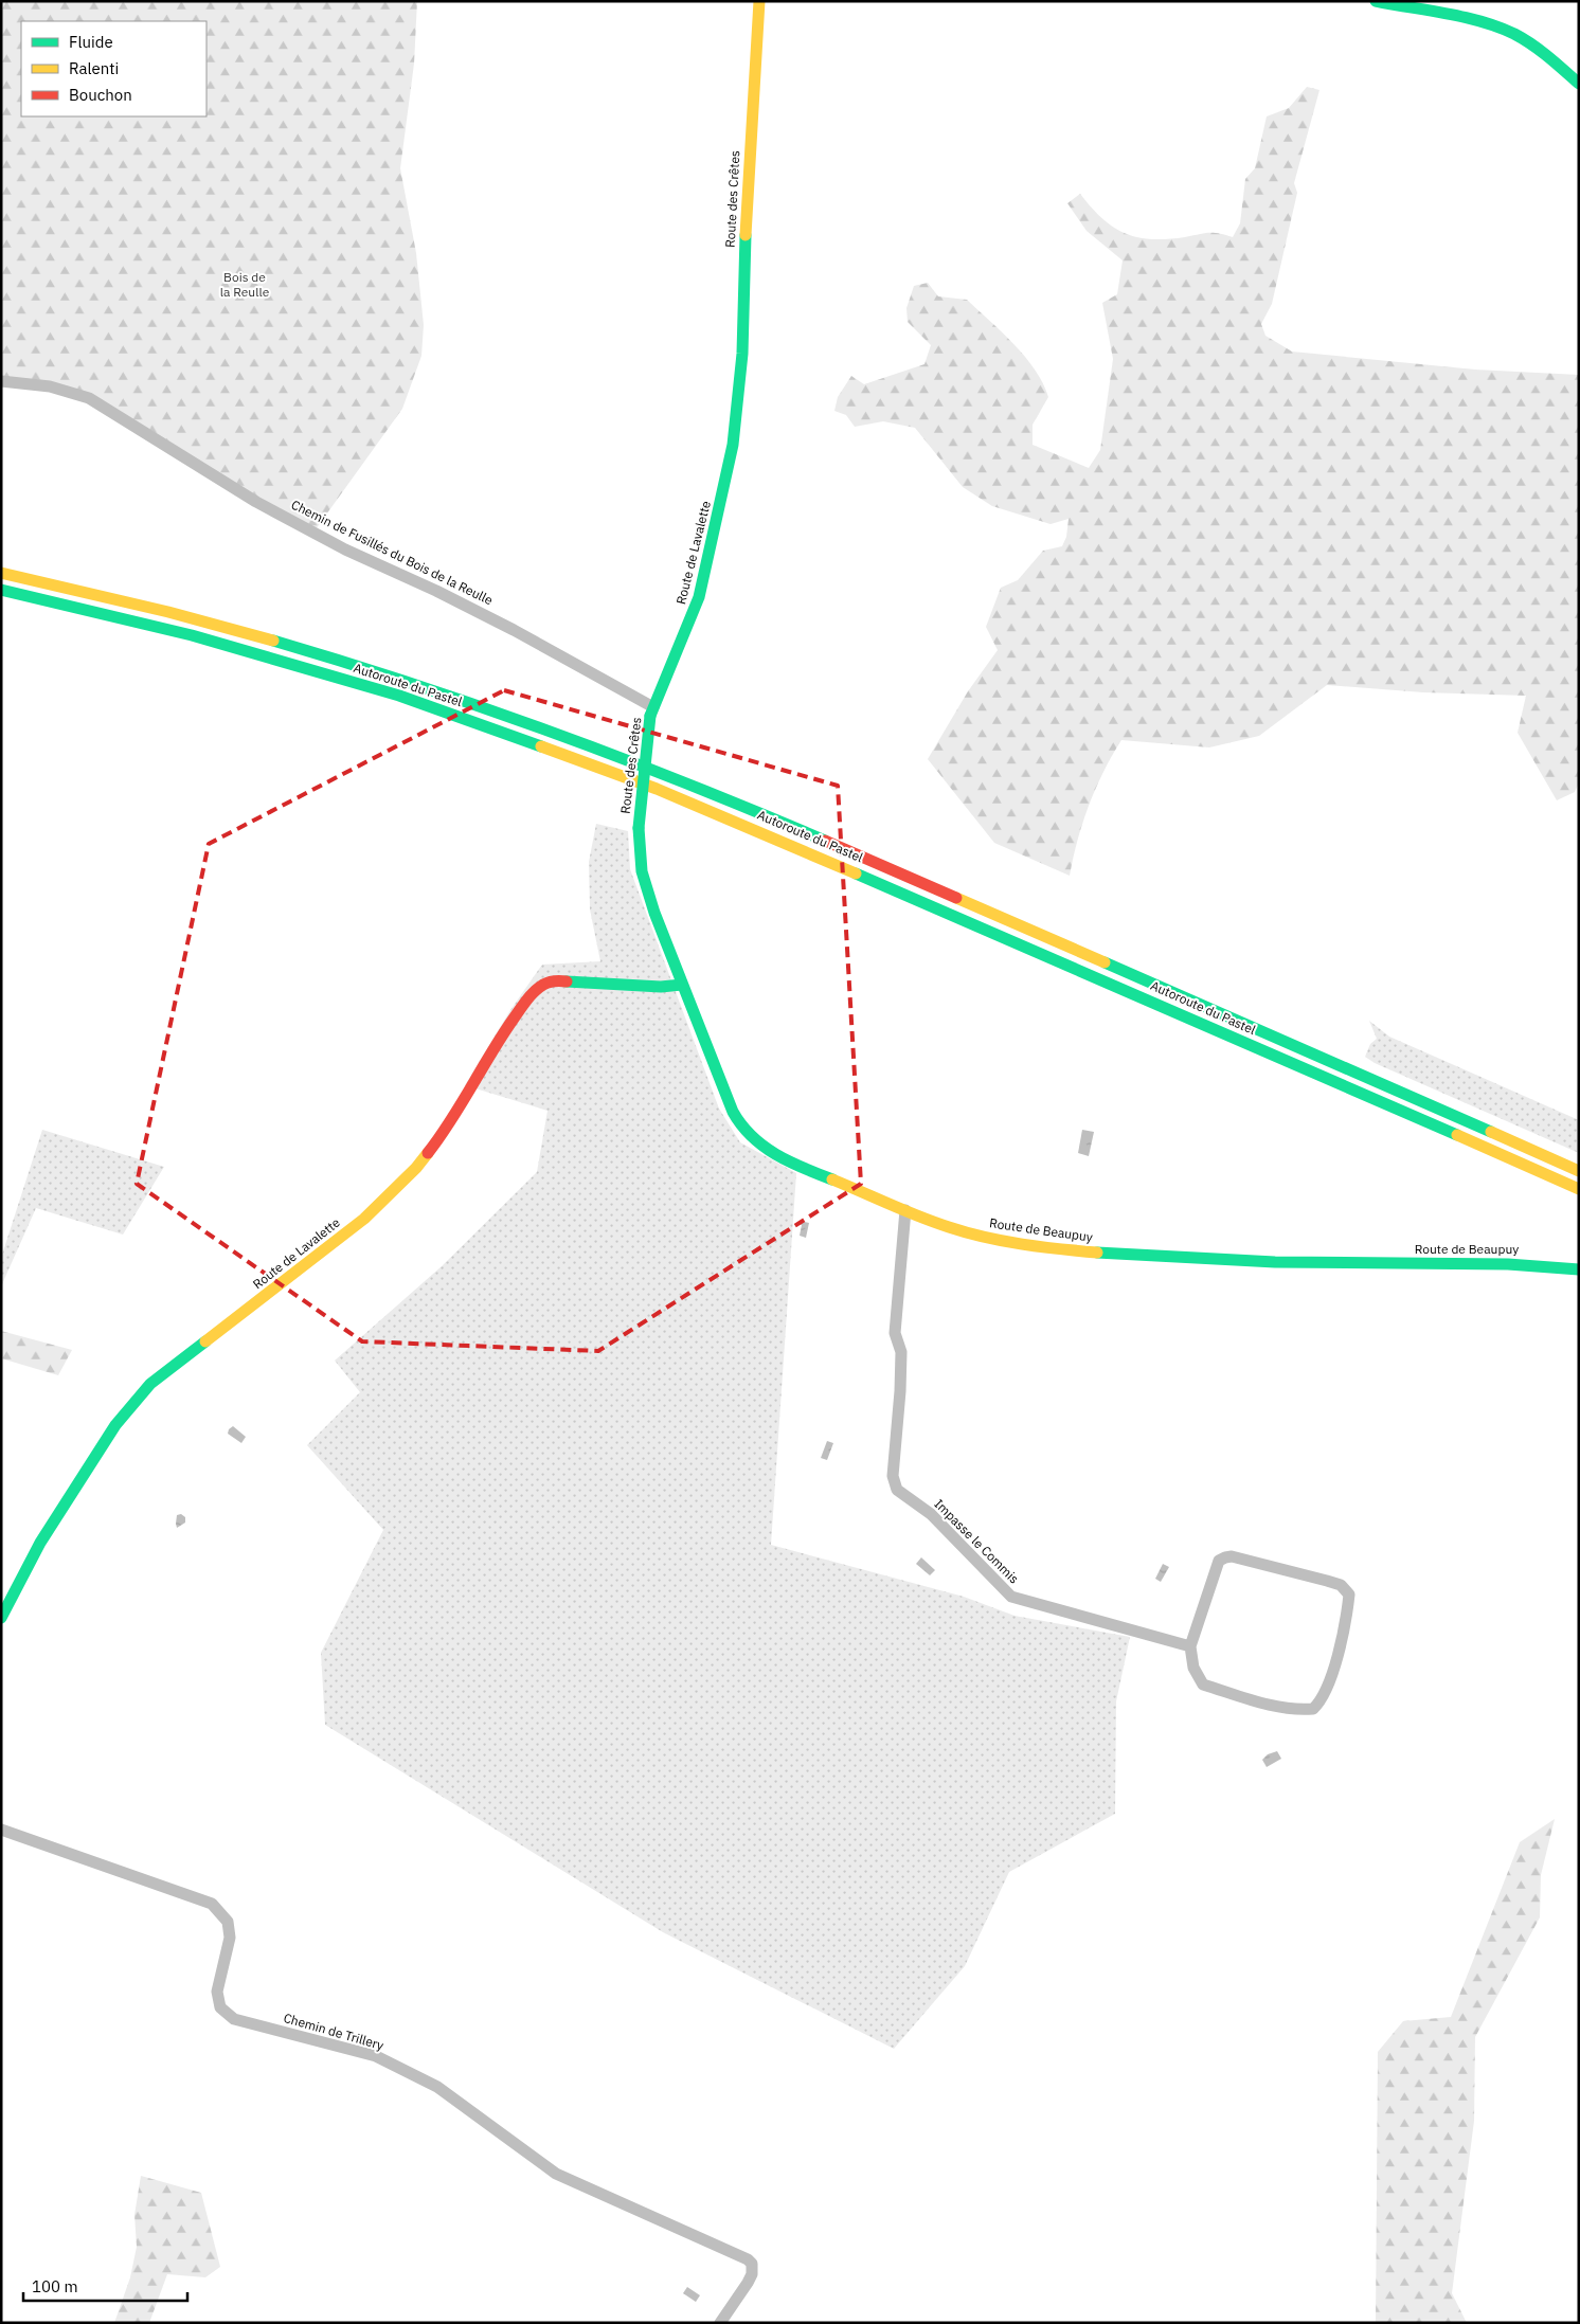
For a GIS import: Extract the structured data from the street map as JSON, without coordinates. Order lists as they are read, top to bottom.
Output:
{
  "streets": {
    "main road": [
      "Route des Crêtes",
      "Route de Lavalette",
      "Autoroute du Pastel",
      "Route de Beaupuy"
    ],
    "street": ["Chemin de Fusillés du Bois de la Reulle", "Impasse le Commis", "Chemin de Trillery"]
  },
  "crossings": [
    ["Route des Crêtes", "Chemin de Fusillés du Bois de la Reulle"],
    ["Route des Crêtes", "Route de Lavalette"],
    ["Chemin de Fusillés du Bois de la Reulle", "Route de Lavalette"],
    ["Route de Lavalette", "Route de Beaupuy"],
    ["Route de Beaupuy", "Impasse le Commis"]
  ],
  "parks": ["Bois de la Reulle"],
  "legend": ["Fluide", "Ralenti", "Bouchon"],
  "scale_bar": "100 m"
}
